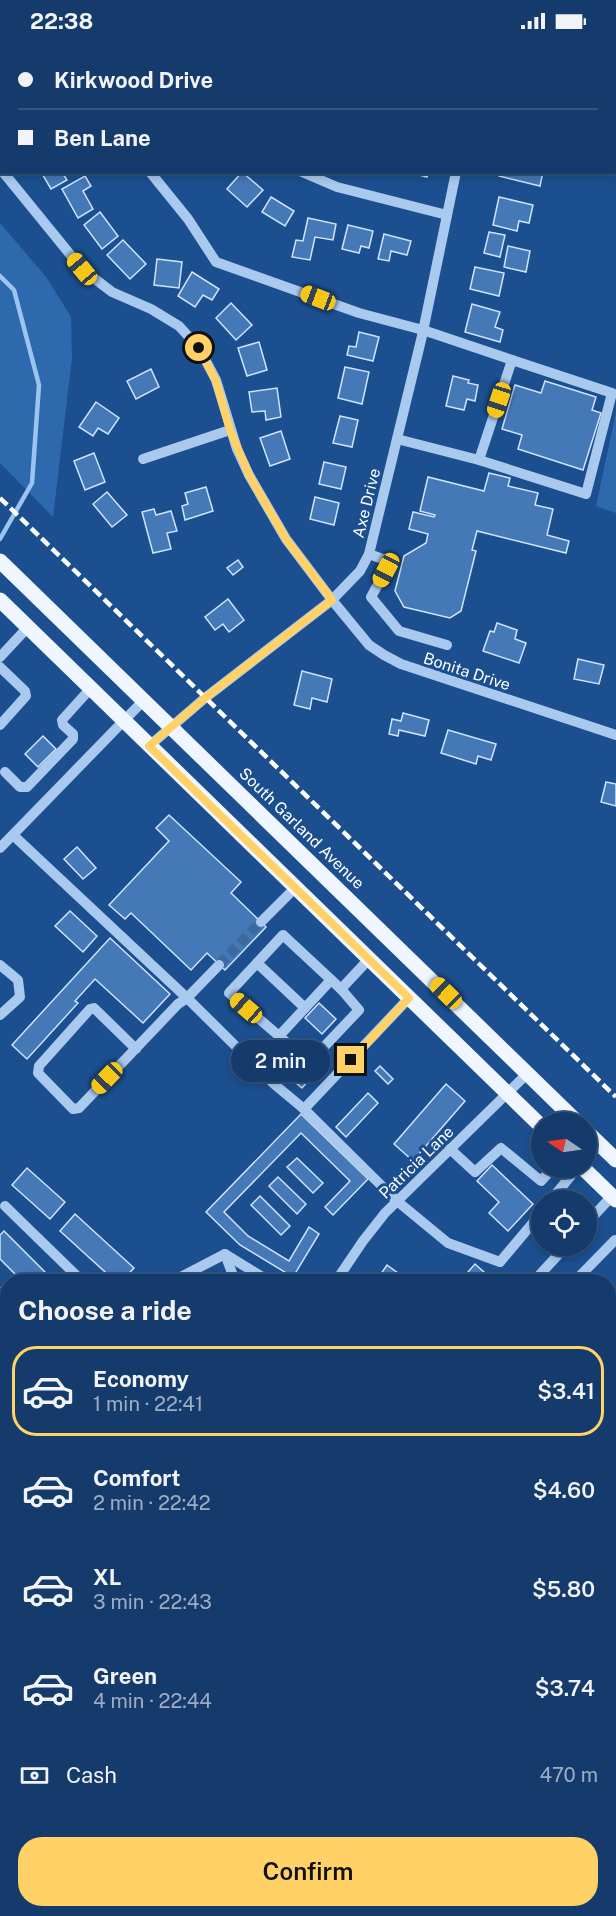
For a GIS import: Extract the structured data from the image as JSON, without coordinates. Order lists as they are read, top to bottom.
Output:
{
  "streets": {
    "main road": ["South Garland Avenue"],
    "street": ["Axe Drive", "Bonita Drive", "Patricia Lane"]
  },
  "crossings": [
    ["Axe Drive", "Bonita Drive"],
    ["Axe Drive", "South Garland Avenue"],
    ["South Garland Avenue", "Patricia Lane"]
  ],
  "north": "left",
  "page": {
    "status": "22:38",
    "banner": ["Kirkwood Drive", "Ben Lane"],
    "bubble": "2 min",
    "heading": "Choose a ride",
    "list": [
      {
        "name": "Economy",
        "note": "1 min · 22:41",
        "value": "$3.41"
      },
      {
        "name": "Comfort",
        "note": "2 min · 22:42",
        "value": "$4.60"
      },
      {
        "name": "XL",
        "note": "3 min · 22:43",
        "value": "$5.80"
      },
      {
        "name": "Green",
        "note": "4 min · 22:44",
        "value": "$3.74"
      }
    ],
    "pay": ["Cash", "470 m"],
    "buttons": "Confirm"
  }
}
